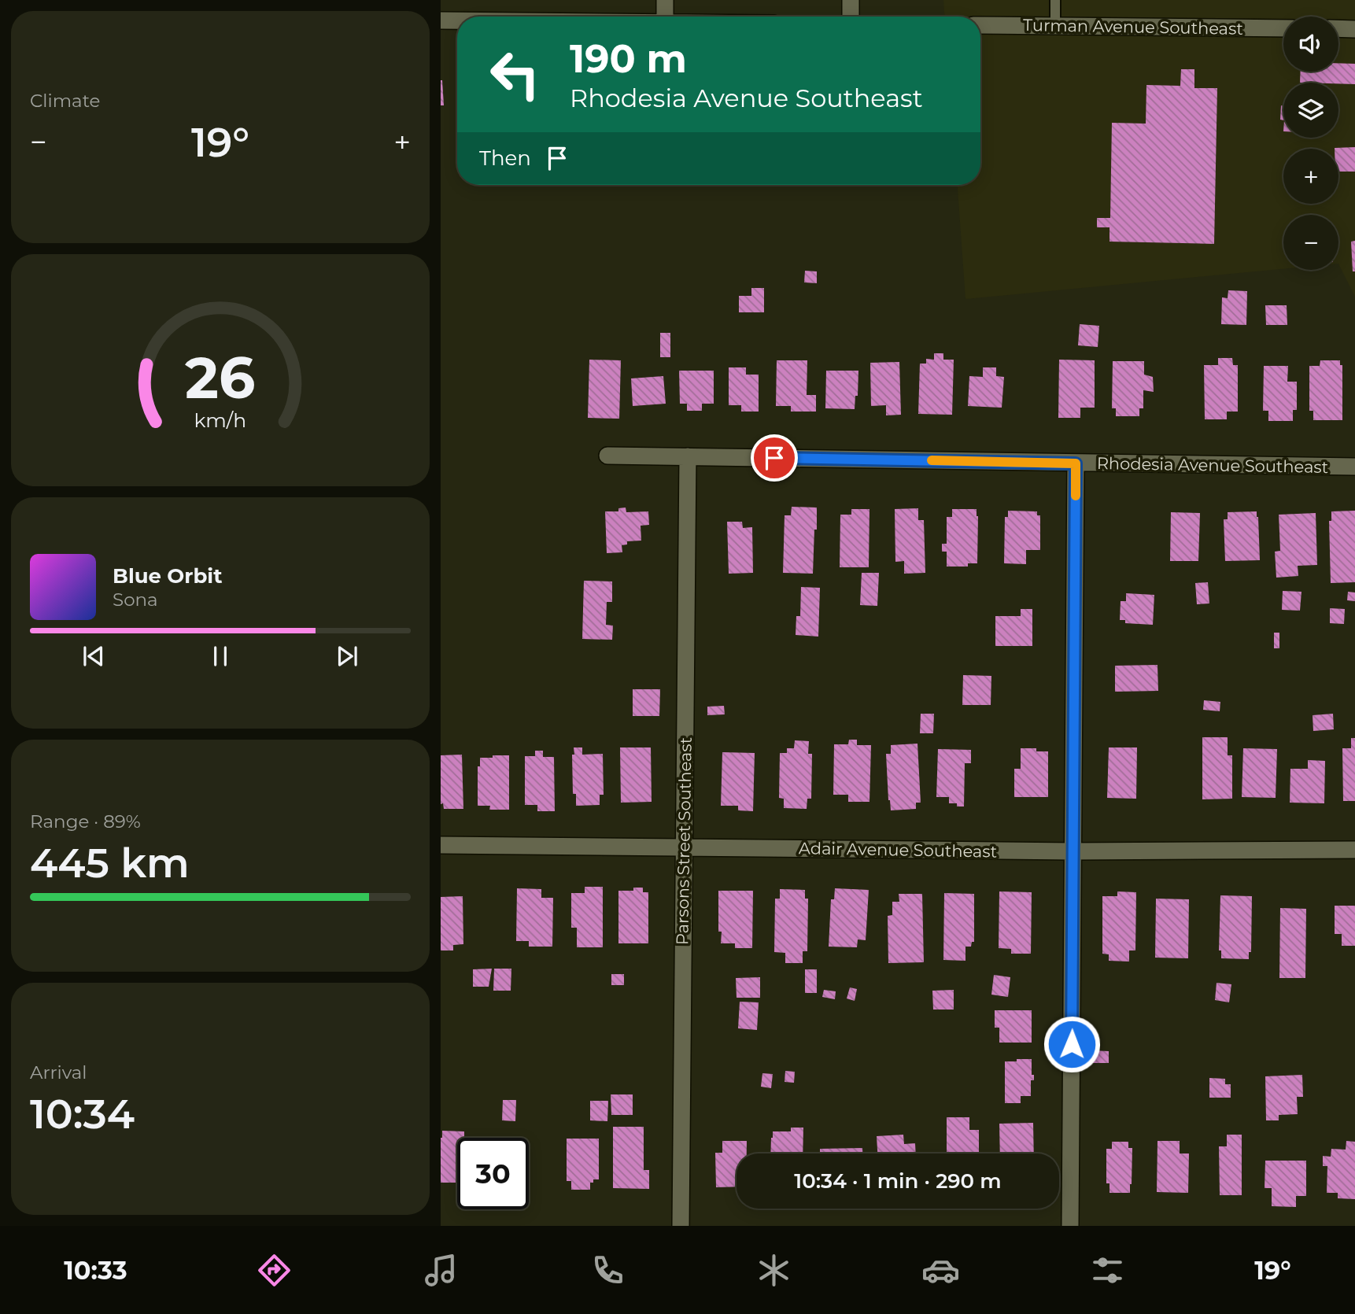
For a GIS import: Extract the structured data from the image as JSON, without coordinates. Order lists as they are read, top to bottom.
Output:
{
  "streets": {
    "street": [
      "Turman Avenue Southeast",
      "Rhodesia Avenue Southeast",
      "Parsons Street Southeast",
      "Adair Avenue Southeast"
    ]
  },
  "crossings": [
    ["Rhodesia Avenue Southeast", "Parsons Street Southeast"],
    ["Parsons Street Southeast", "Adair Avenue Southeast"]
  ],
  "page": {
    "tile": [
      "Climate",
      ["Range · 89%", "445 km"],
      ["Arrival", "10:34"]
    ],
    "map_buttons": ["+", "−"],
    "turn": ["190 m", "Rhodesia Avenue Southeast"],
    "heat": ["−", "19°", "+"],
    "then": "Then",
    "song": ["Blue Orbit", "Sona"],
    "limit": "30",
    "trip": "10:34 · 1 min · 290 m",
    "tabs": ["10:33", "19°"],
    "gauge": ["26", "km/h"]
  }
}
